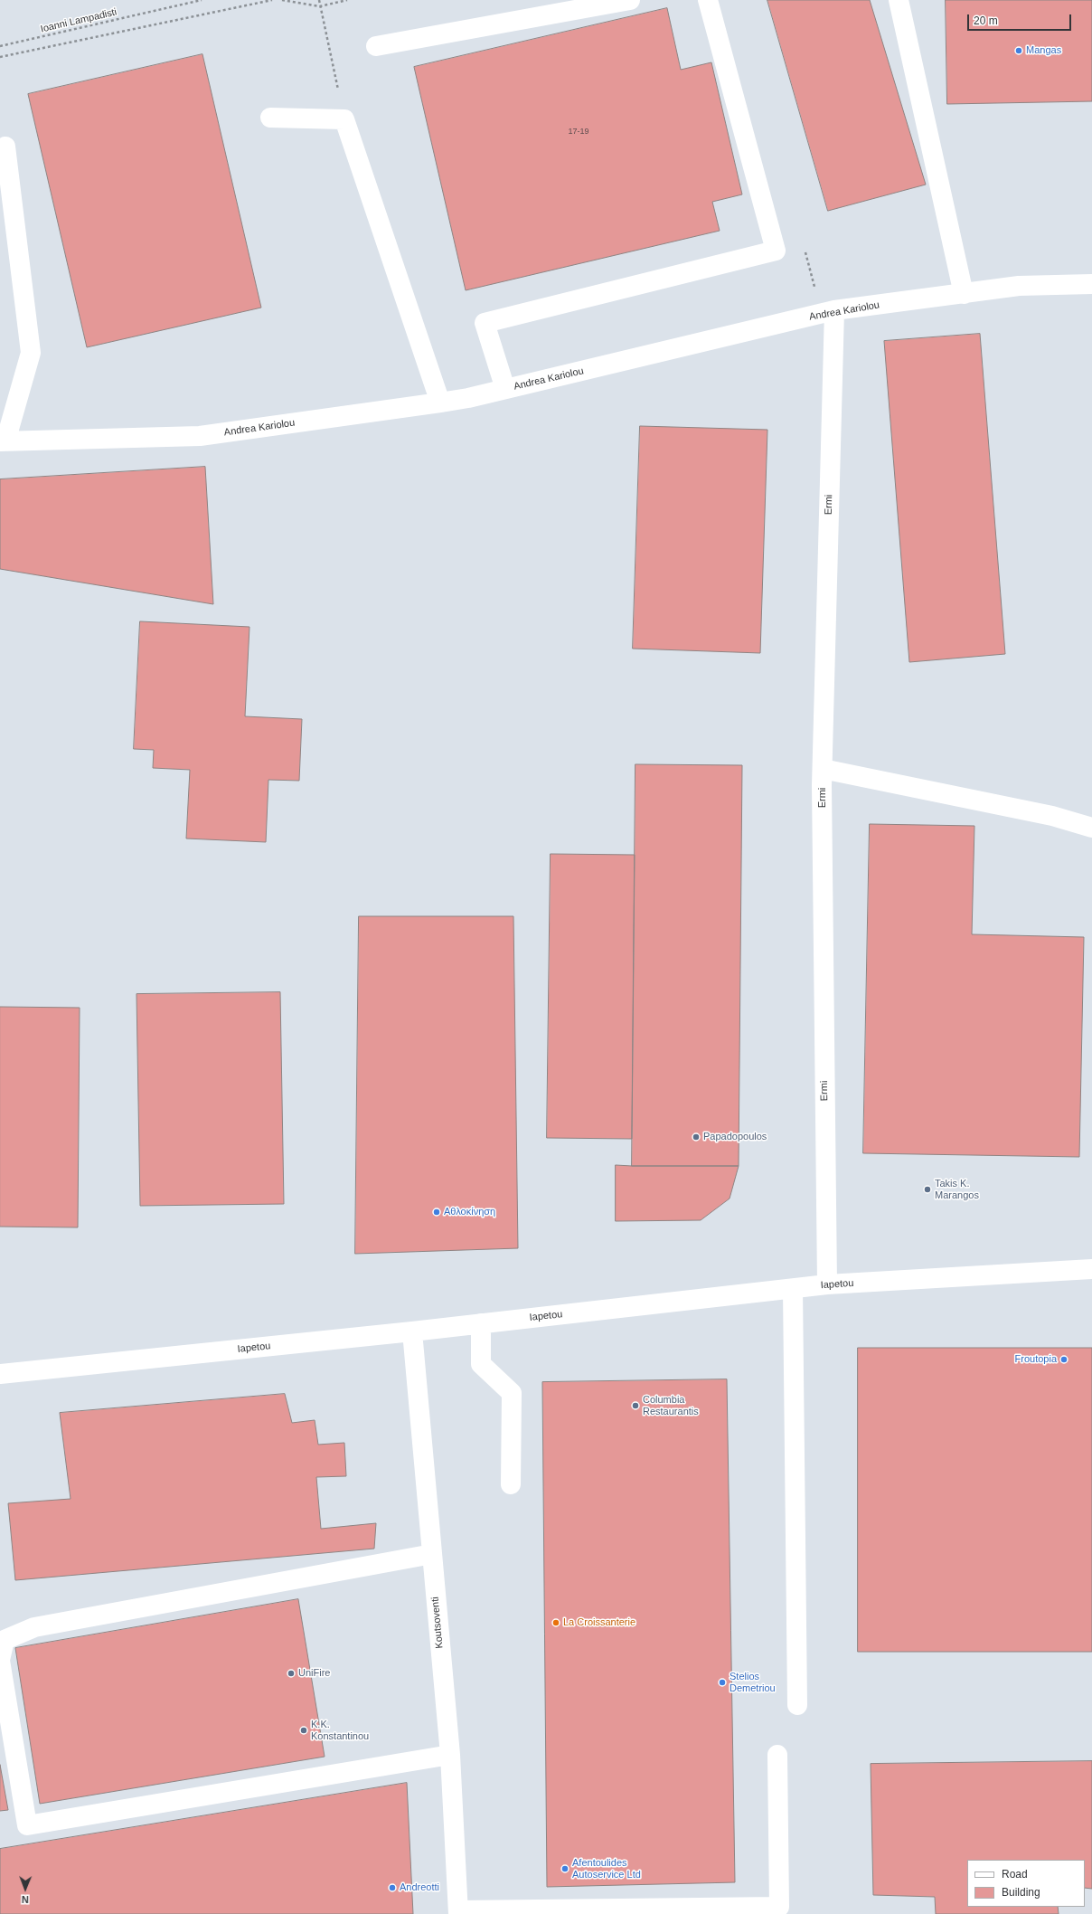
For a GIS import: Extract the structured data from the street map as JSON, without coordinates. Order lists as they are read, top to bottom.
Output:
{
  "streets": {
    "street": [
      "Andrea Kariolou",
      "Ermi",
      "Iapetou",
      "Koutsoventi"
    ],
    "path": ["Ioanni Lampadisti"]
  },
  "crossings": [
    ["Andrea Kariolou", "Ermi"],
    ["Ermi", "Iapetou"],
    ["Iapetou", "Koutsoventi"]
  ],
  "places": [
    "Mangas",
    "Papadopoulos",
    "Takis K. Marangos",
    "Αθλοκίνηση",
    "Froutopia",
    "Columbia Restaurantis",
    "La Croissanterie",
    "UniFire",
    "Stelios Demetriou",
    "K.K. Konstantinou",
    "Afentoulides Autoservice Ltd",
    "Andreotti"
  ],
  "house_numbers": ["17-19"],
  "legend": ["Road", "Building"],
  "scale_bar": "20 m",
  "north": "bottom"
}
